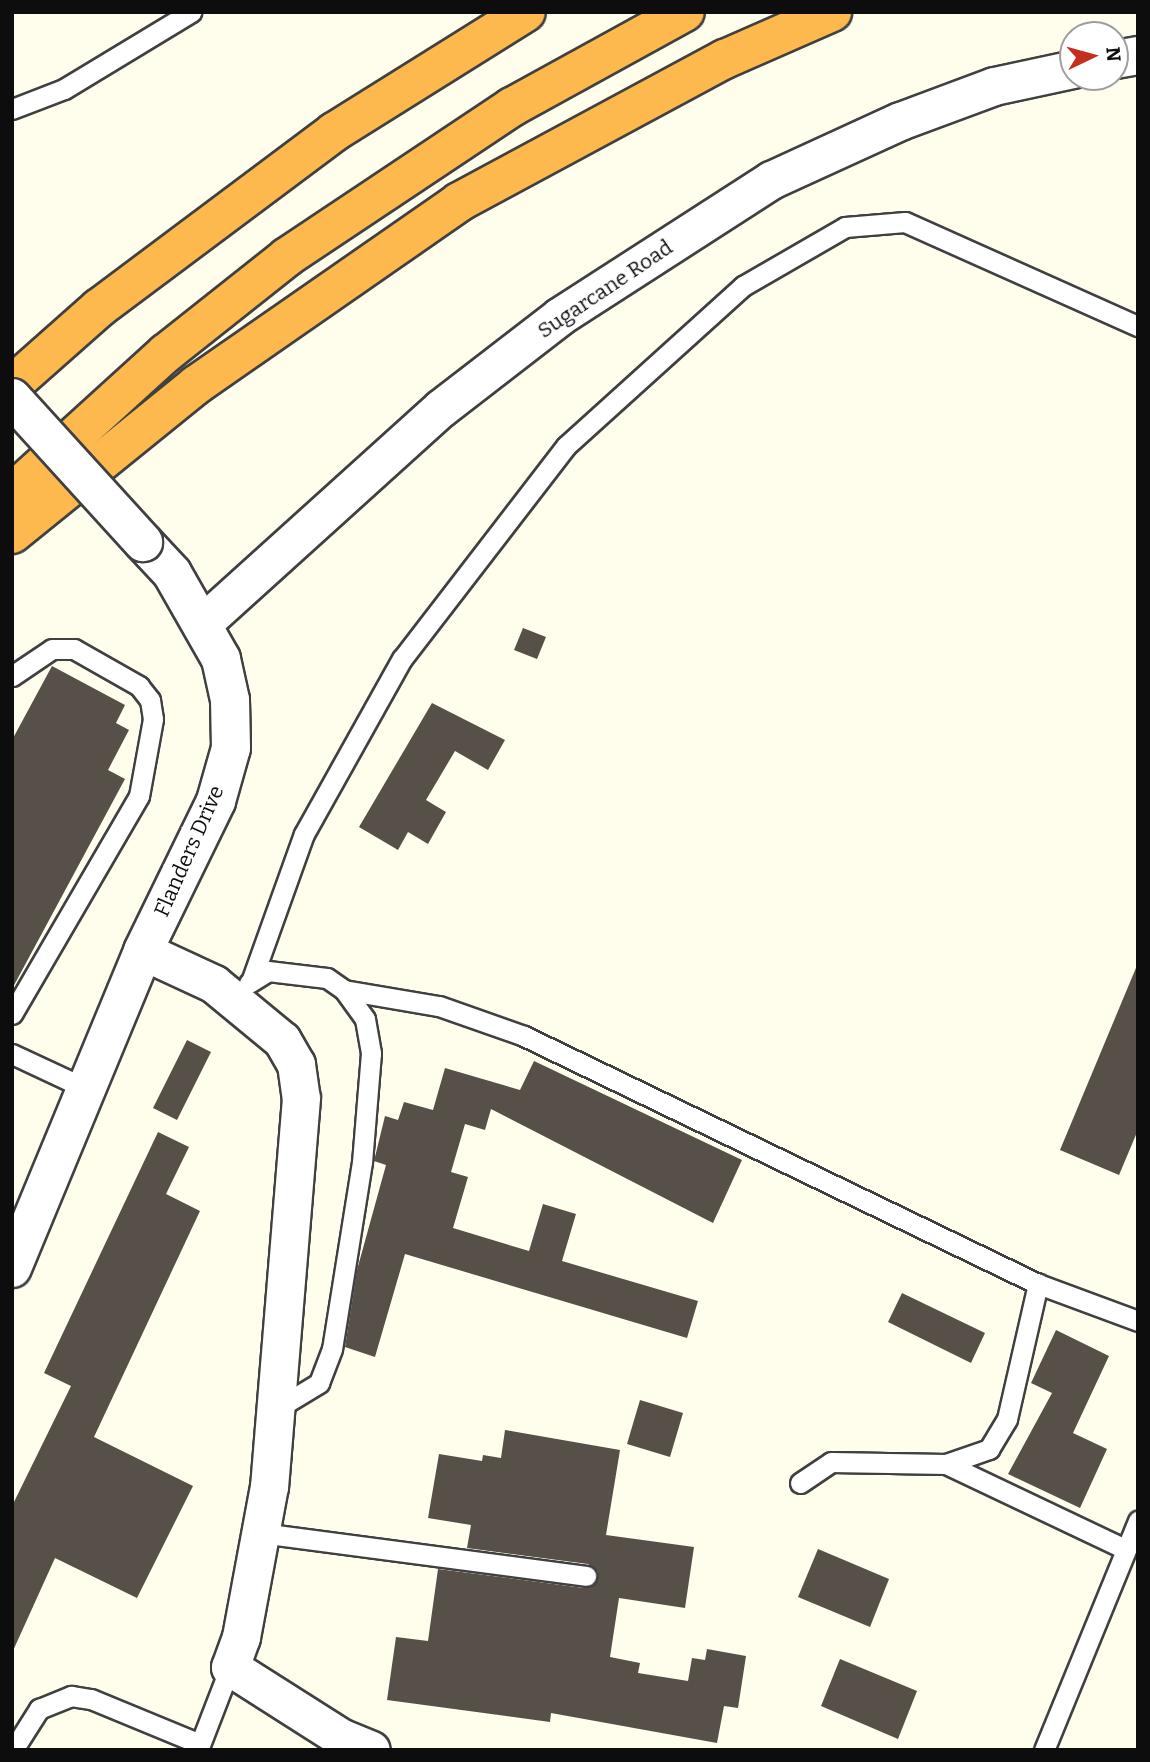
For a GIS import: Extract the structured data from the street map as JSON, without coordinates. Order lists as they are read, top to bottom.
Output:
{
  "streets": {
    "street": ["Sugarcane Road", "Flanders Drive"]
  },
  "crossings": [
    ["Sugarcane Road", "Flanders Drive"]
  ],
  "north": "right"
}
